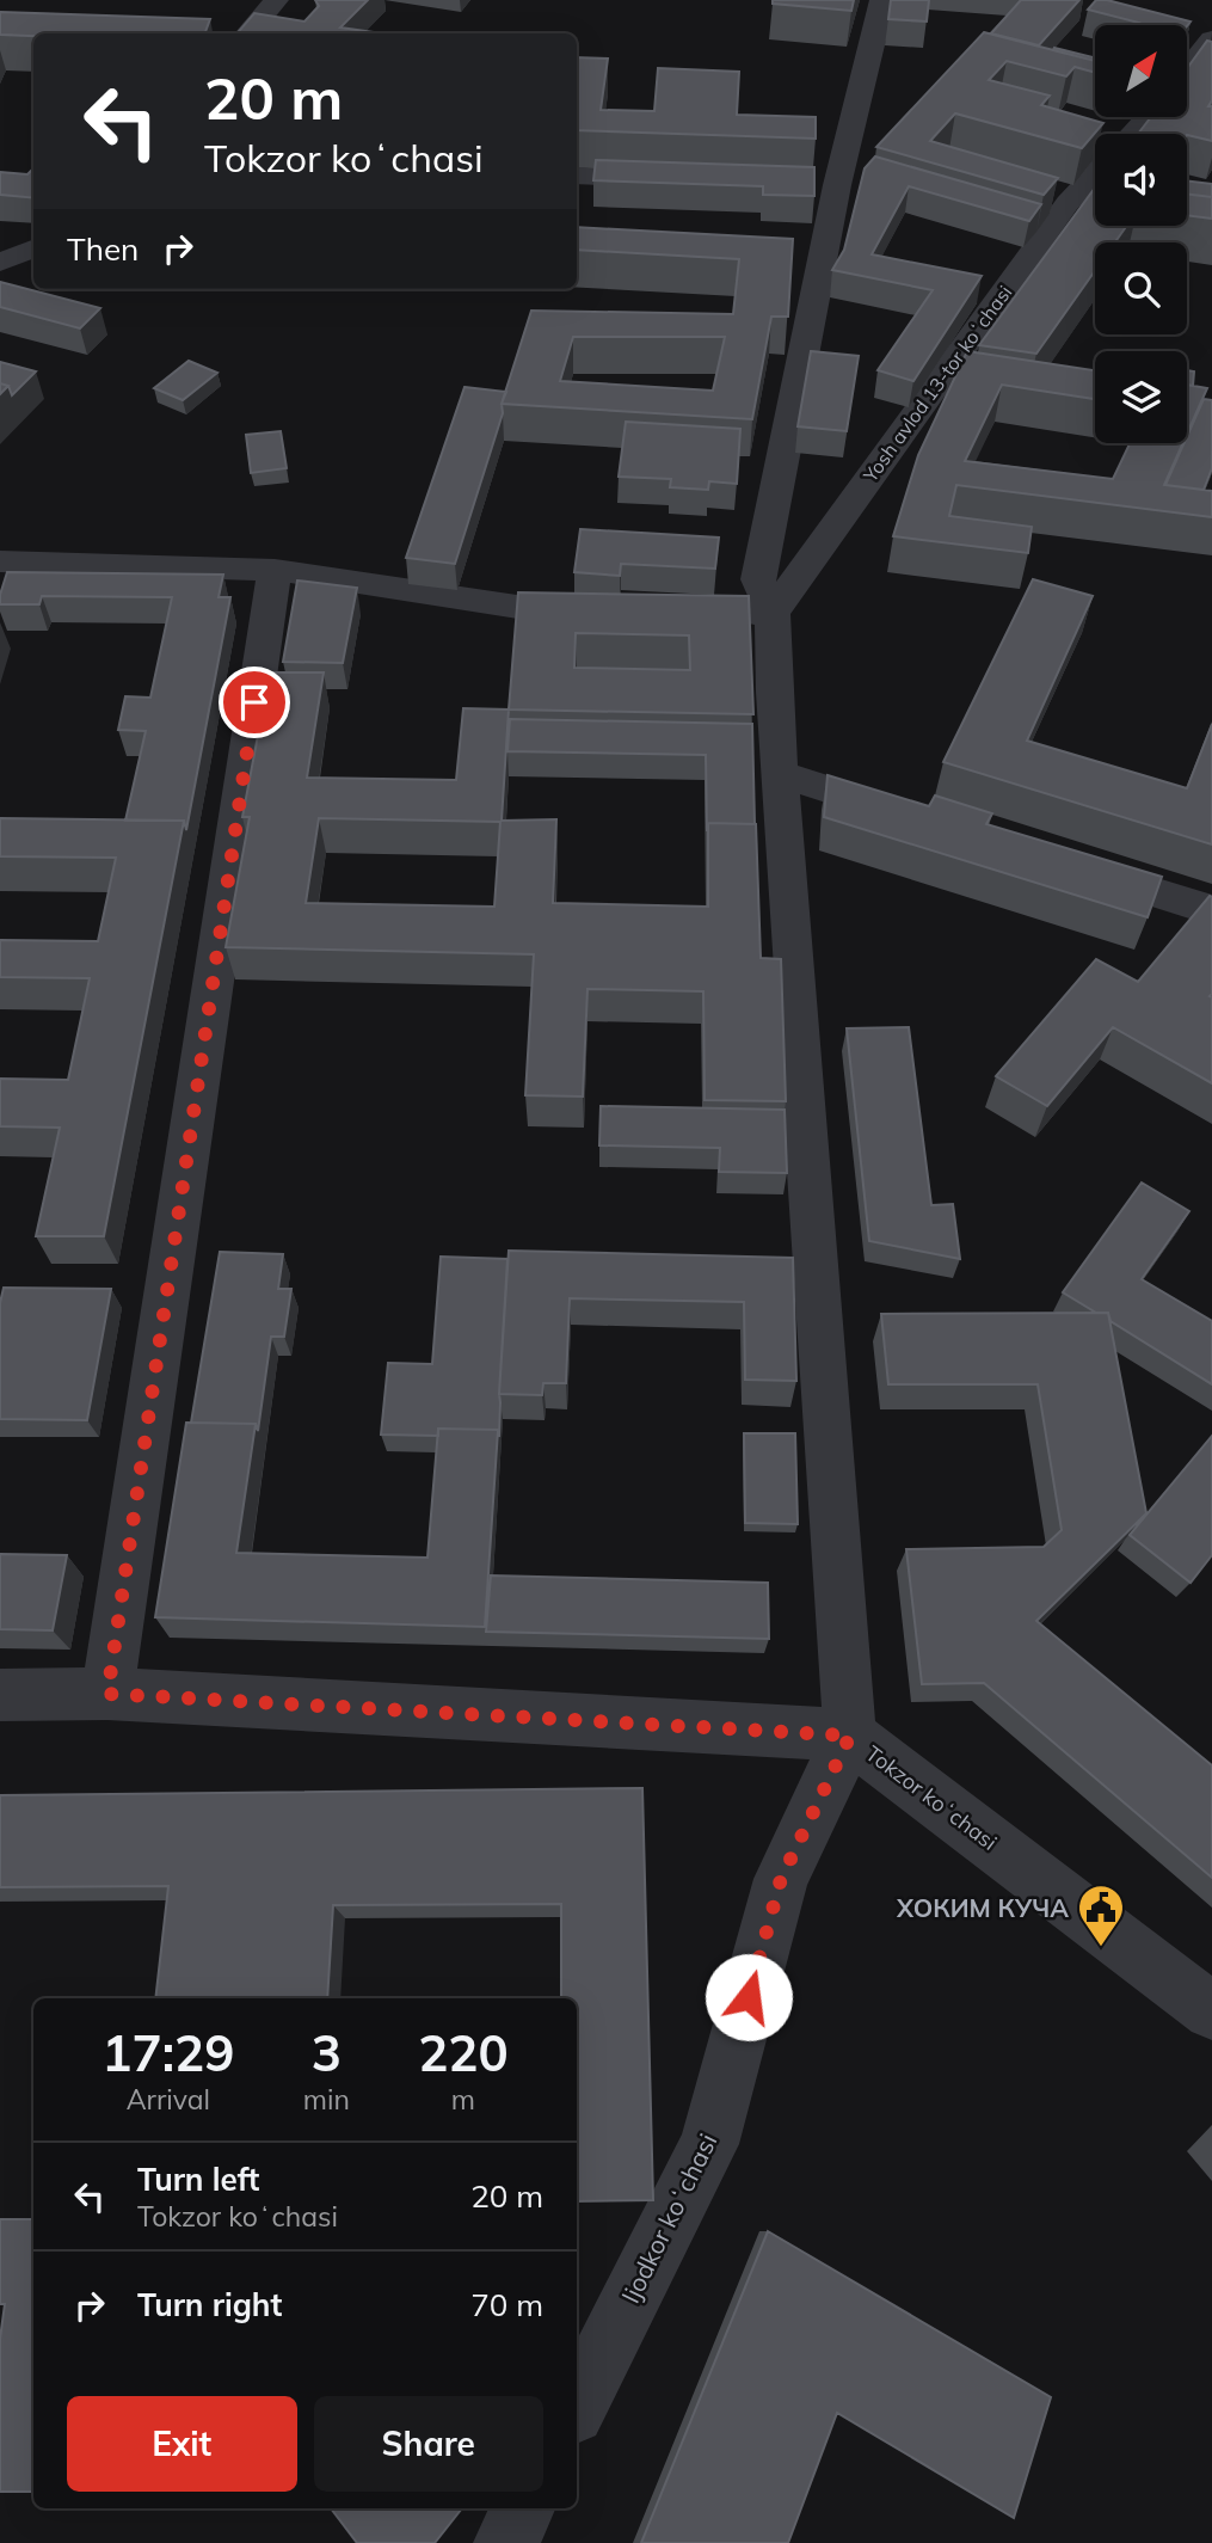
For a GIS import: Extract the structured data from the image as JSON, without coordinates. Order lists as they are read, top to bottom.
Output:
{
  "streets": {
    "street": ["Yosh avlod 13-tor koʻchasi", "Tokzor koʻchasi", "Ijodkor koʻchasi"]
  },
  "crossings": [
    ["Tokzor koʻchasi", "Ijodkor koʻchasi"]
  ],
  "places": {
    "public building": ["ХОКИМ КУЧА"]
  },
  "north": "top right",
  "page": {
    "turn": ["20 m", "Tokzor koʻchasi"],
    "then": "Then",
    "eta": [
      "17:29",
      "Arrival",
      "3",
      "min",
      "220",
      "m"
    ],
    "list": [
      {
        "name": "Turn left",
        "note": "Tokzor koʻchasi",
        "value": "20 m"
      },
      {
        "name": "Turn right",
        "value": "70 m"
      }
    ],
    "buttons": ["Exit", "Share"]
  }
}
